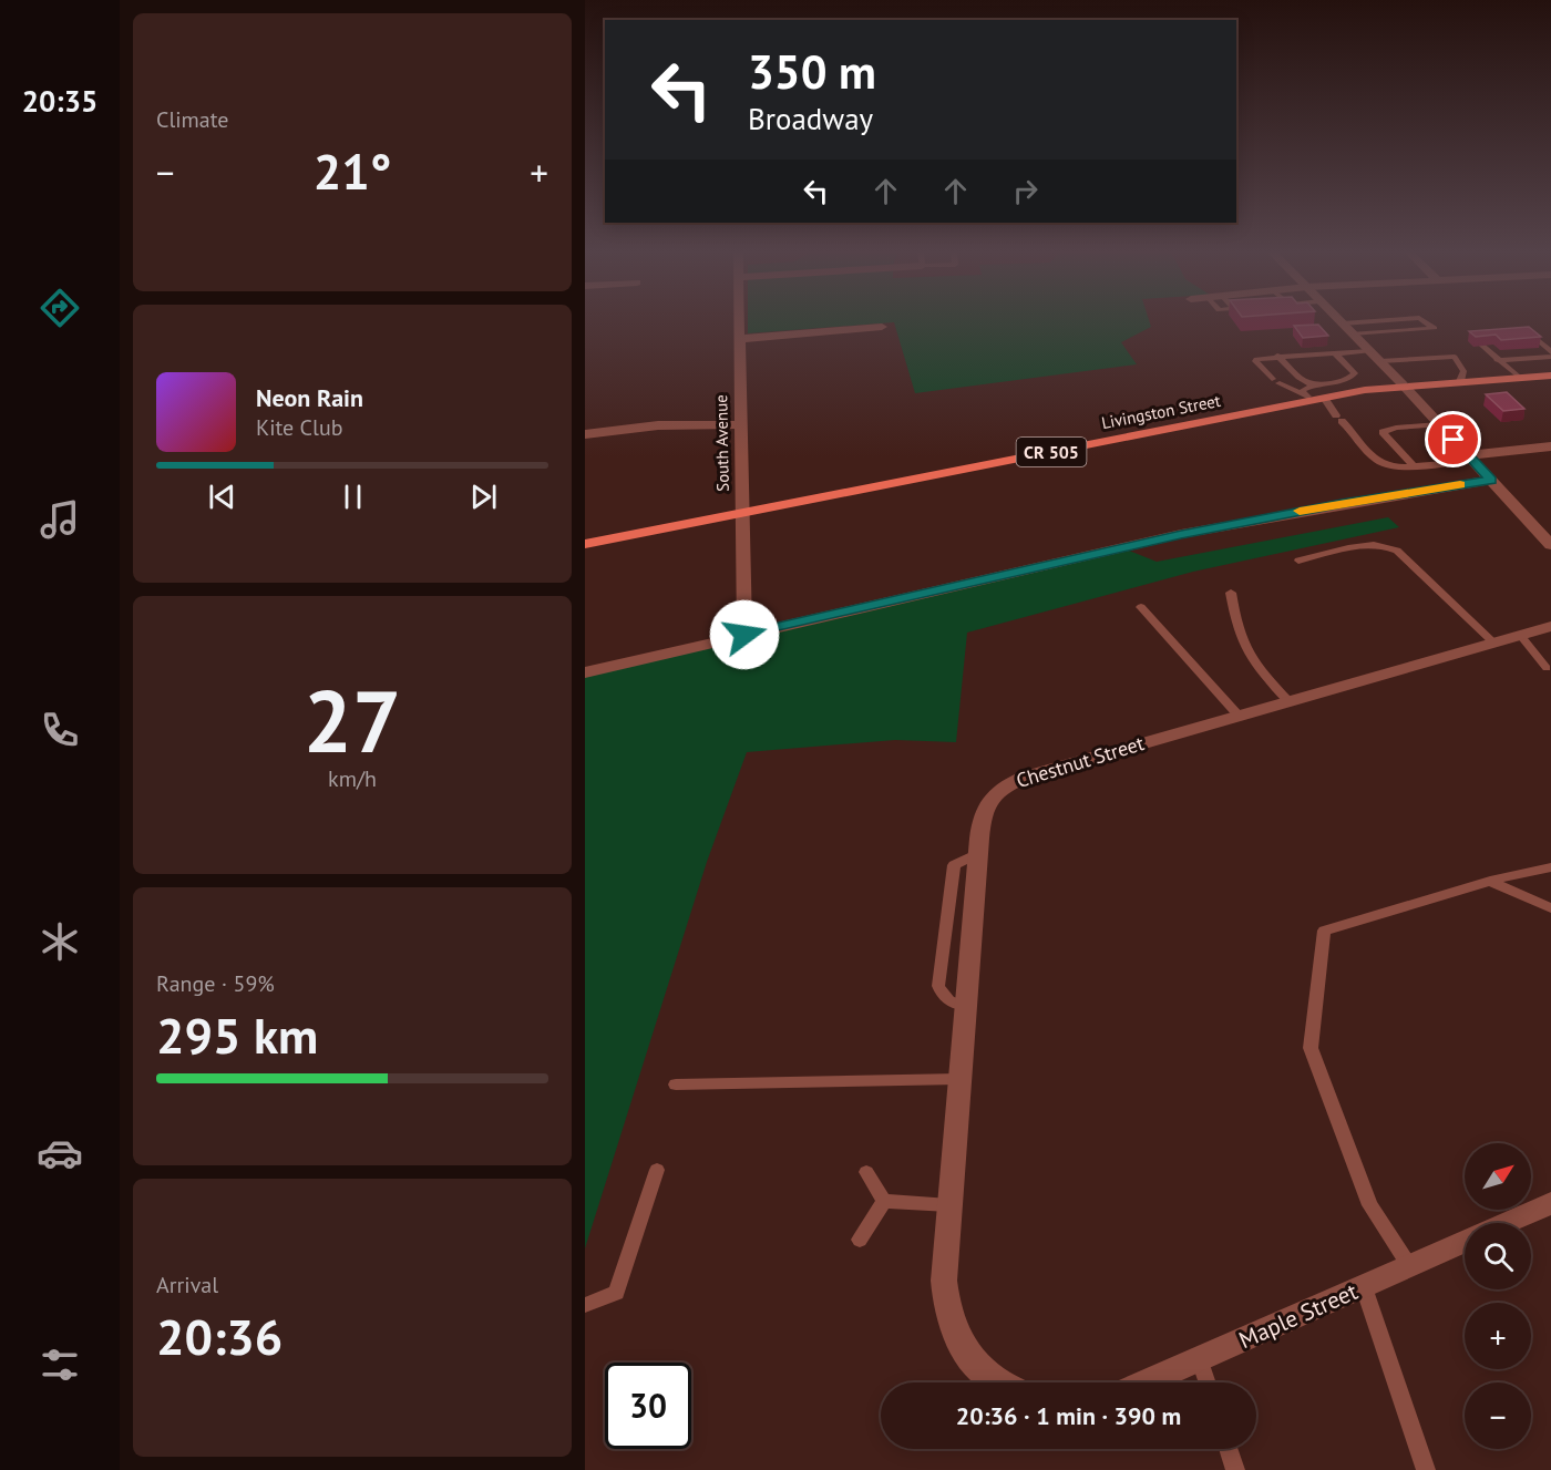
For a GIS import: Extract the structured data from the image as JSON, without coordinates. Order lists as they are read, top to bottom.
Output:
{
  "streets": {
    "main road": ["Livingston Street", "CR 505"],
    "street": ["South Avenue", "Chestnut Street", "Maple Street"]
  },
  "crossings": [
    ["Livingston Street", "South Avenue"]
  ],
  "north": "top right",
  "page": {
    "tabs": "20:35",
    "tile": [
      "Climate",
      ["27", "km/h"],
      ["Range · 59%", "295 km"],
      ["Arrival", "20:36"]
    ],
    "turn": ["350 m", "Broadway"],
    "heat": ["−", "21°", "+"],
    "song": ["Neon Rain", "Kite Club"],
    "map_buttons": ["+", "−"],
    "limit": "30",
    "trip": "20:36 · 1 min · 390 m"
  }
}
